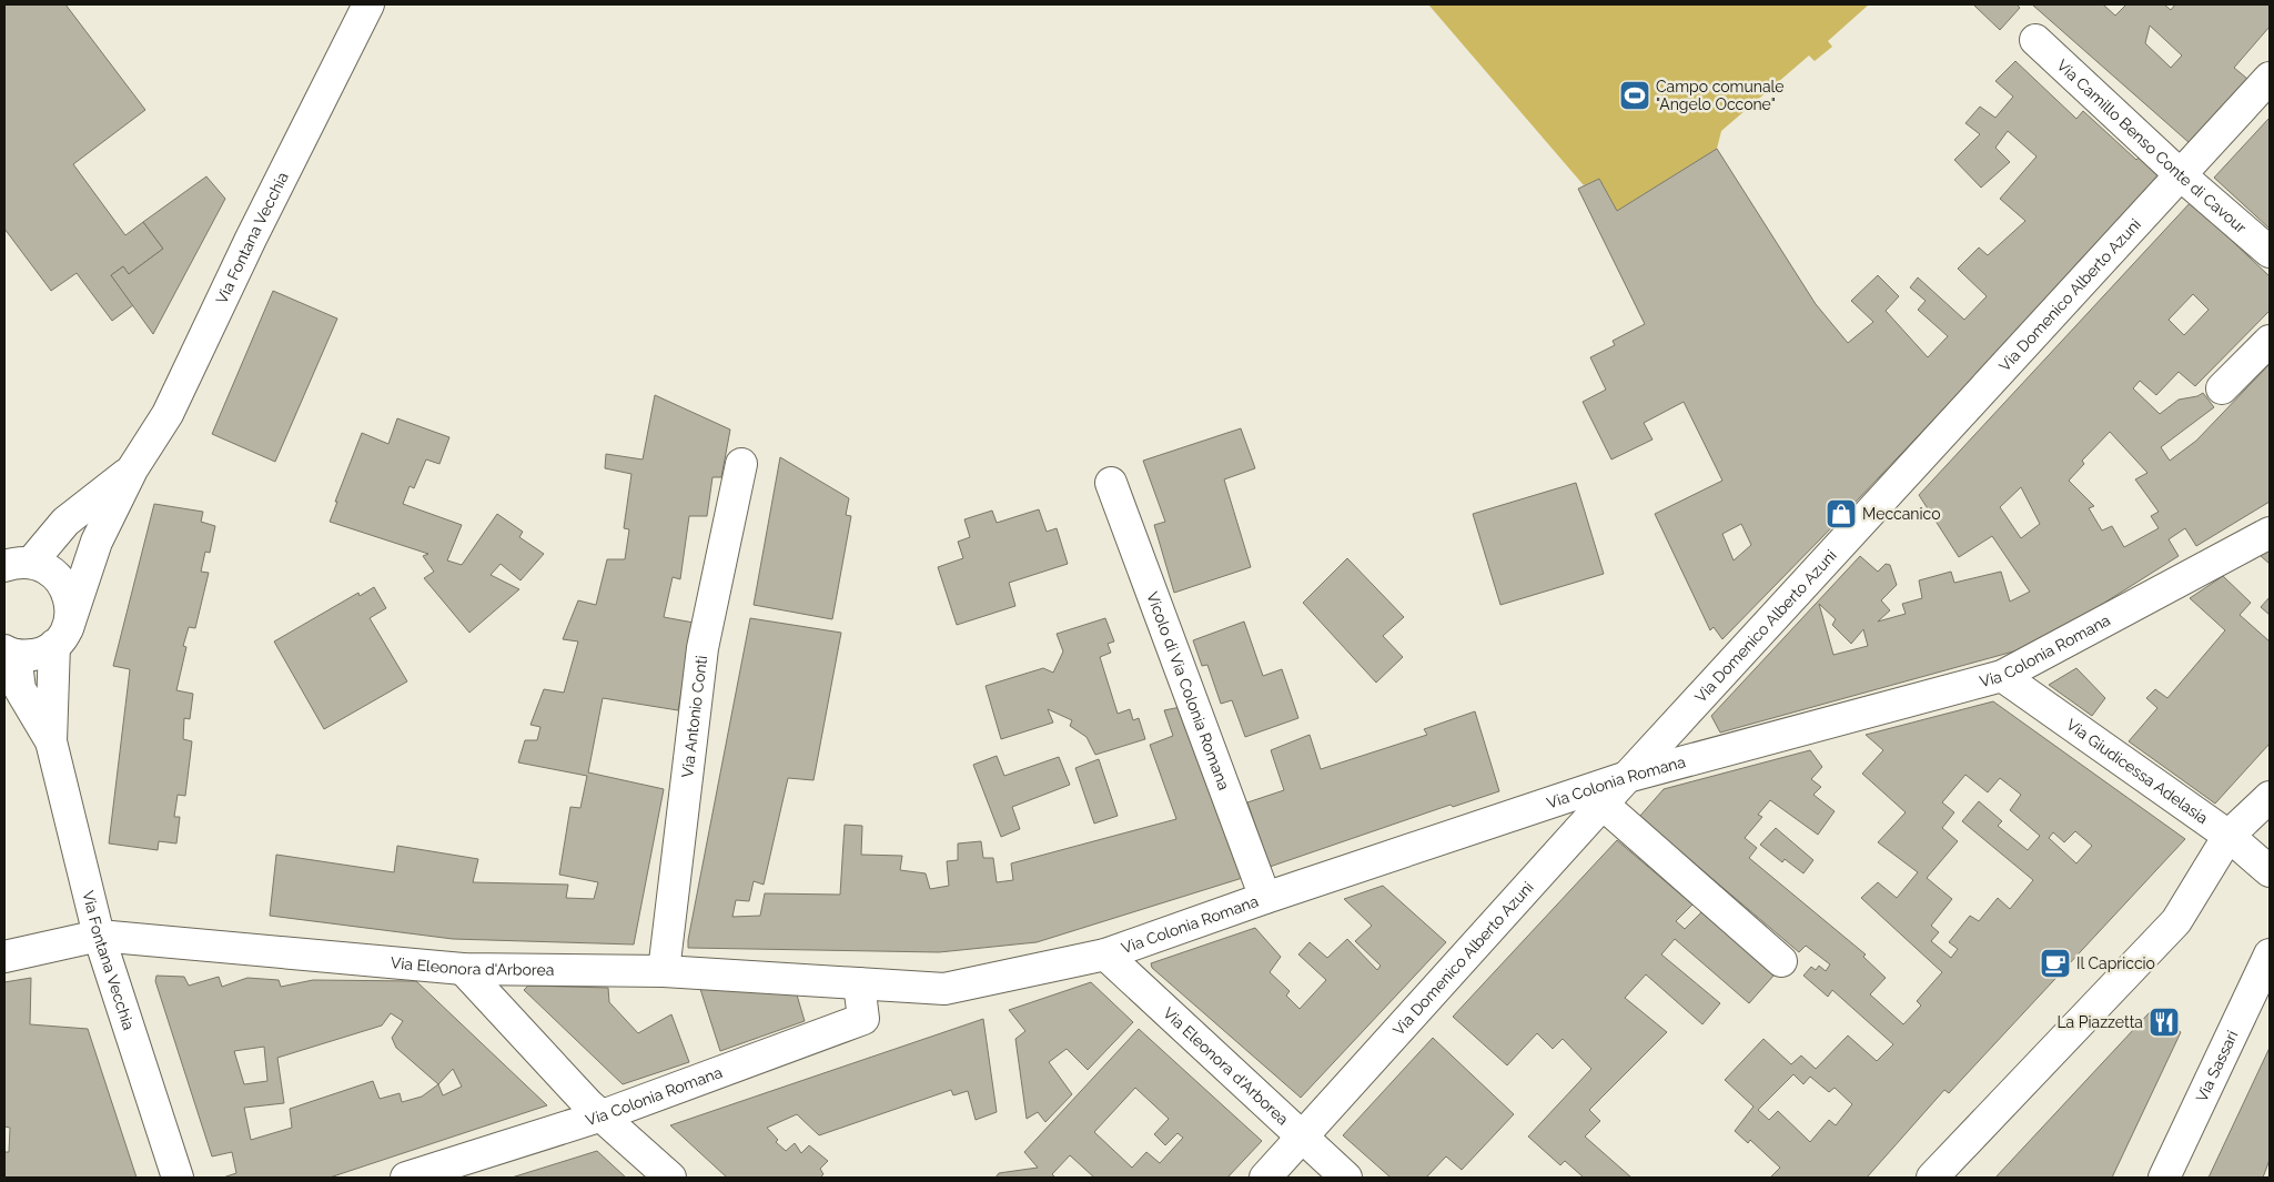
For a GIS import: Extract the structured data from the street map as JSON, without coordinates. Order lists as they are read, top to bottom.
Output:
{
  "streets": {
    "street": [
      "Via Camillo Benso Conte di Cavour",
      "Via Fontana Vecchia",
      "Via Domenico Alberto Azuni",
      "Via Colonia Romana",
      "Vicolo di Via Colonia Romana",
      "Via Antonio Conti",
      "Via Giudicessa Adelasia",
      "Via Eleonora d'Arborea",
      "Via Sassari"
    ]
  },
  "crossings": [
    ["Via Camillo Benso Conte di Cavour", "Via Domenico Alberto Azuni"],
    ["Via Fontana Vecchia", "Via Eleonora d'Arborea"],
    ["Via Domenico Alberto Azuni", "Via Colonia Romana"],
    ["Via Domenico Alberto Azuni", "Via Eleonora d'Arborea"],
    ["Via Colonia Romana", "Vicolo di Via Colonia Romana"],
    ["Via Colonia Romana", "Via Giudicessa Adelasia"],
    ["Via Colonia Romana", "Via Eleonora d'Arborea"],
    ["Via Antonio Conti", "Via Eleonora d'Arborea"]
  ],
  "places": {
    "sports": ["Campo comunale \"Angelo Occone\""],
    "shop": ["Meccanico"],
    "cafe": ["Il Capriccio"],
    "restaurant": ["La Piazzetta"]
  }
}
